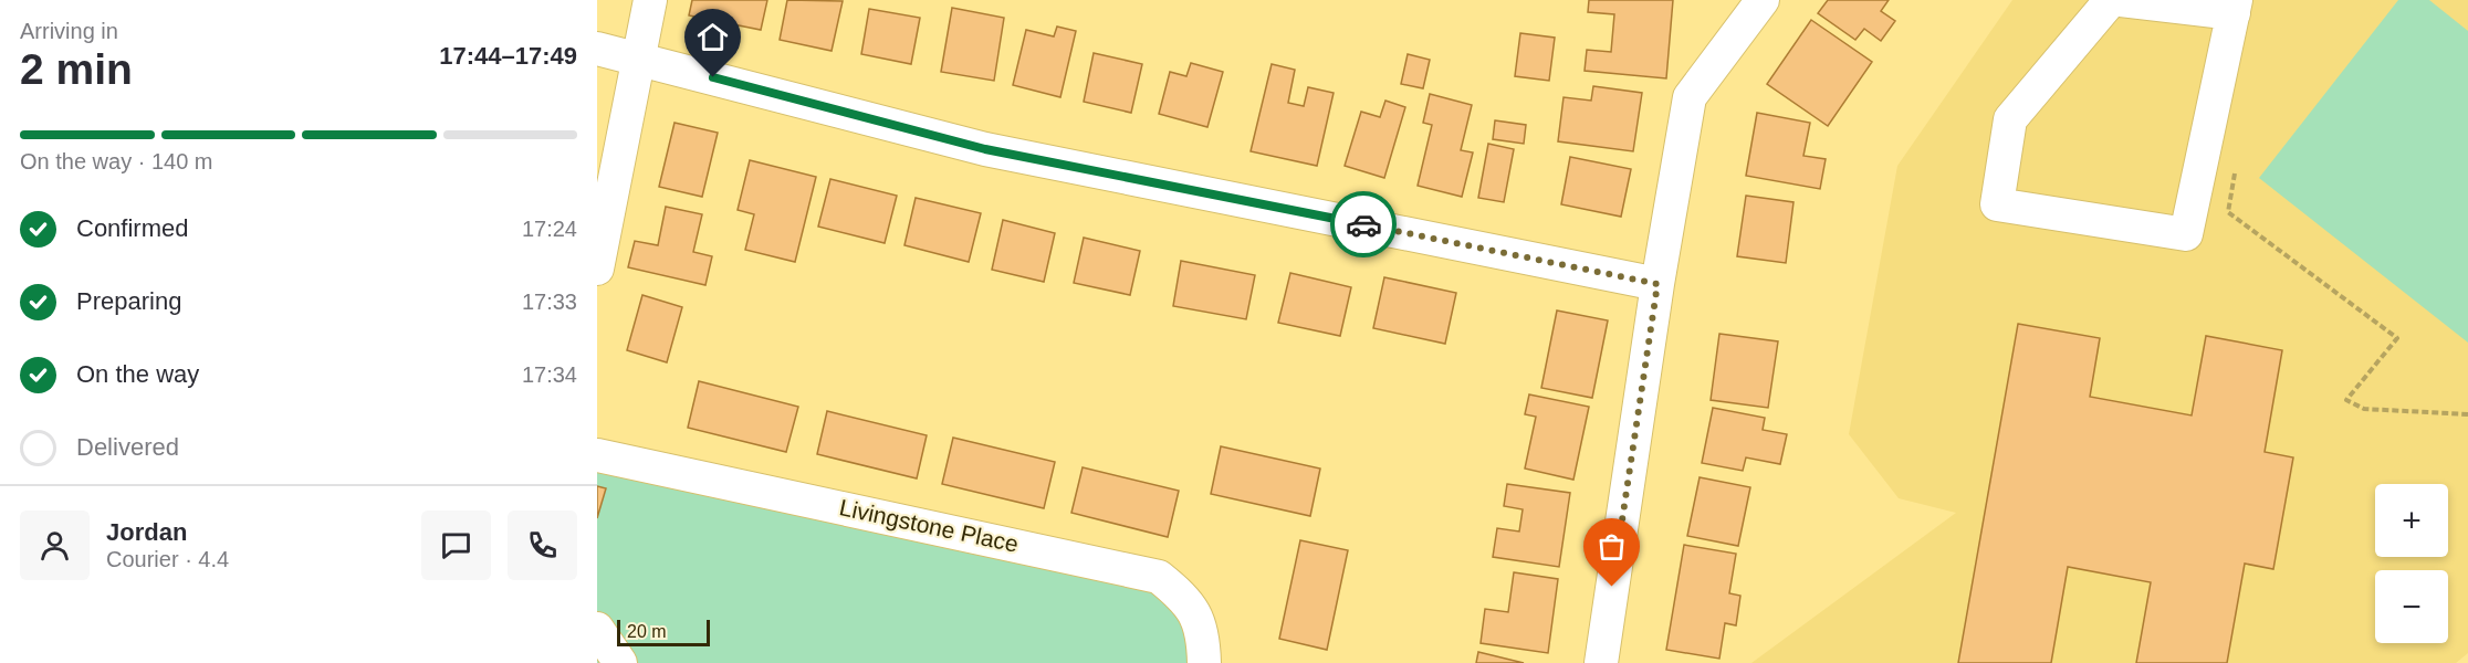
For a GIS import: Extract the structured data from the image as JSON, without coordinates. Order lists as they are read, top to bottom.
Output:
{
  "streets": {
    "street": ["Livingstone Place"]
  },
  "scale_bar": "20 m",
  "page": {
    "heading": ["2 min", "Arriving in", "17:44–17:49"],
    "panel": ["Jordan", "Courier · 4.4"],
    "bar": "On the way · 140 m",
    "list": [
      ["Confirmed", "17:24"],
      ["Preparing", "17:33"],
      ["On the way", "17:34"],
      "Delivered"
    ],
    "map_buttons": ["+", "−"],
    "scale": "20 m"
  }
}
